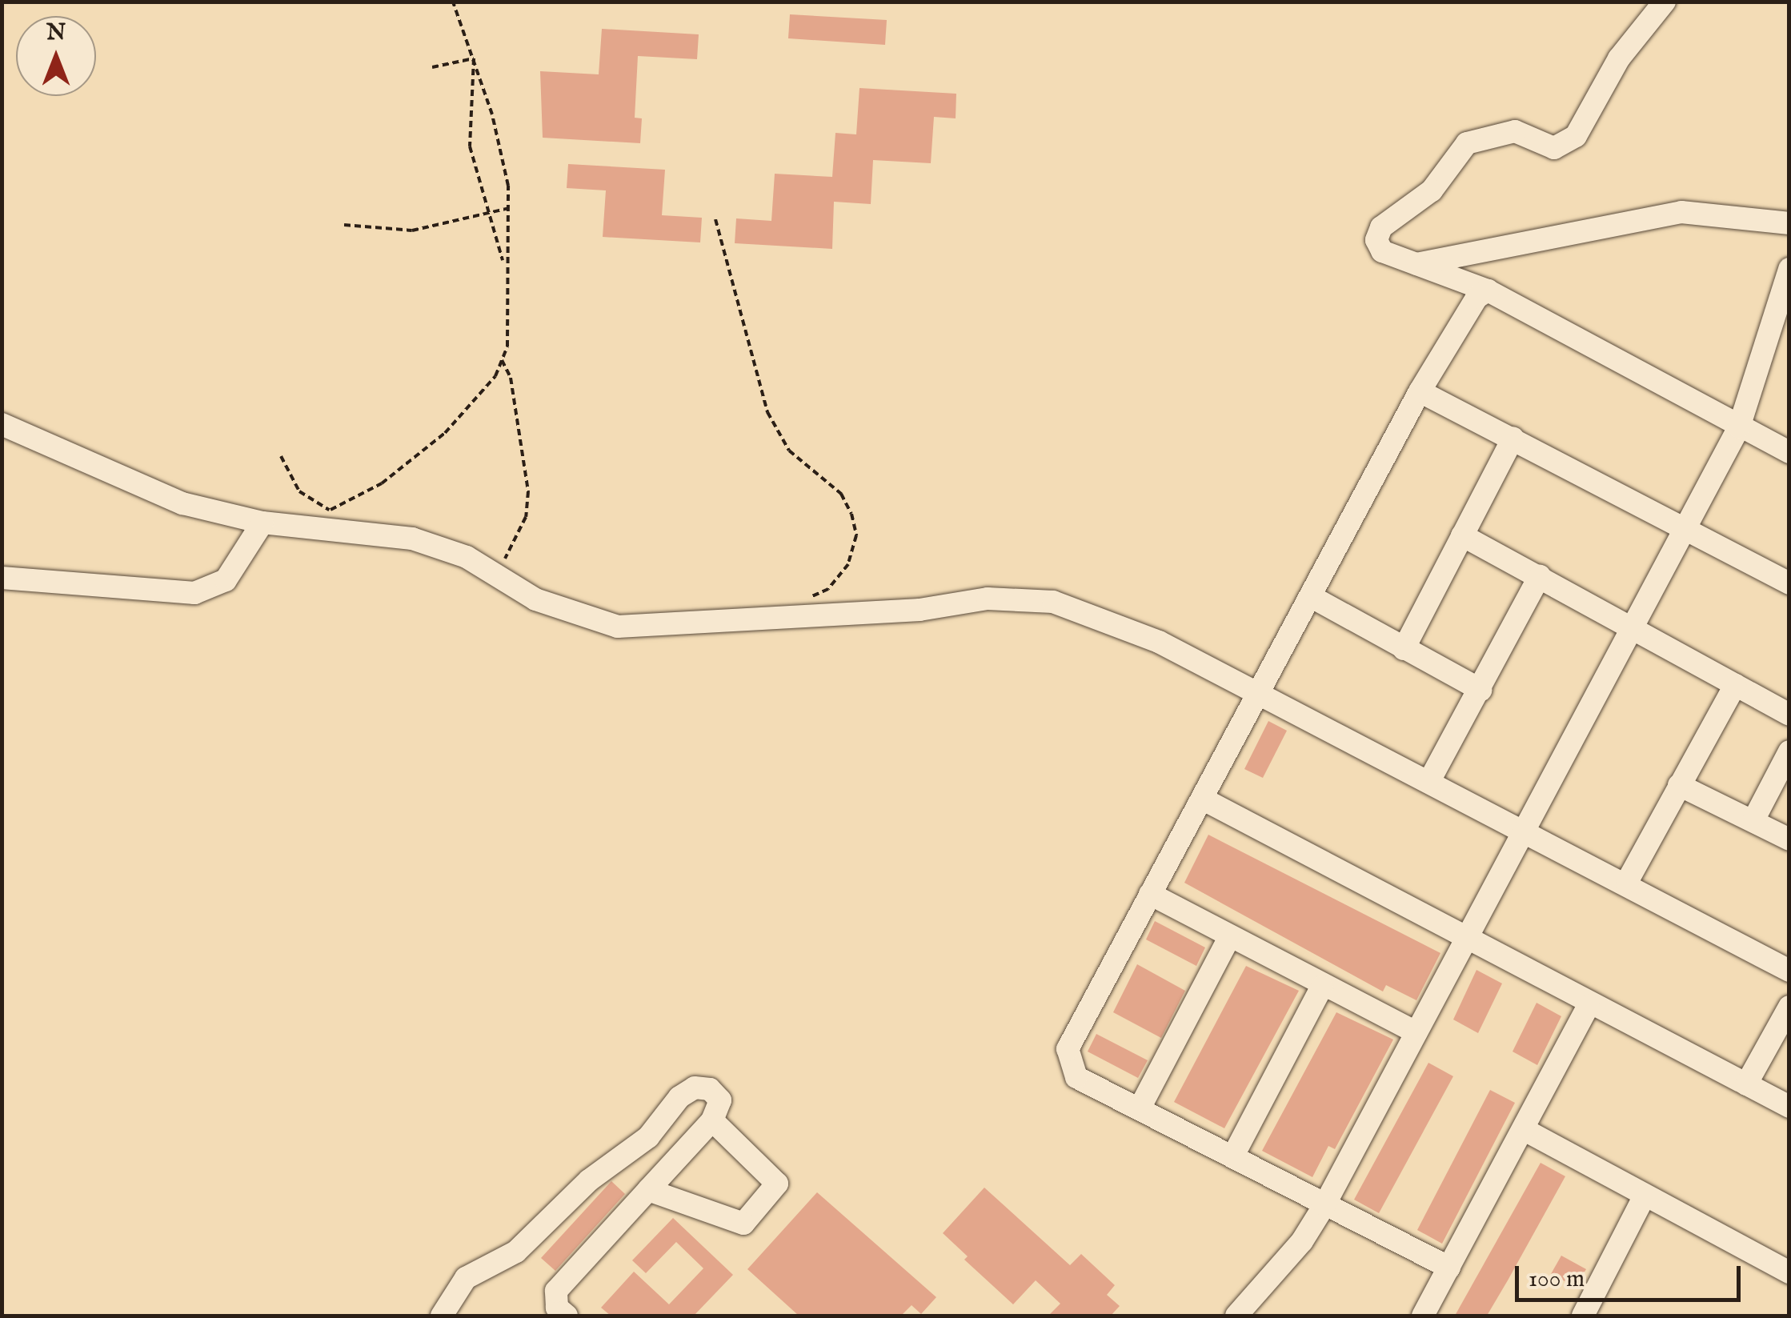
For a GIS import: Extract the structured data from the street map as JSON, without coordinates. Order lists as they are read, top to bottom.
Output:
{
  "scale_bar": "100 m",
  "north": "top"
}
